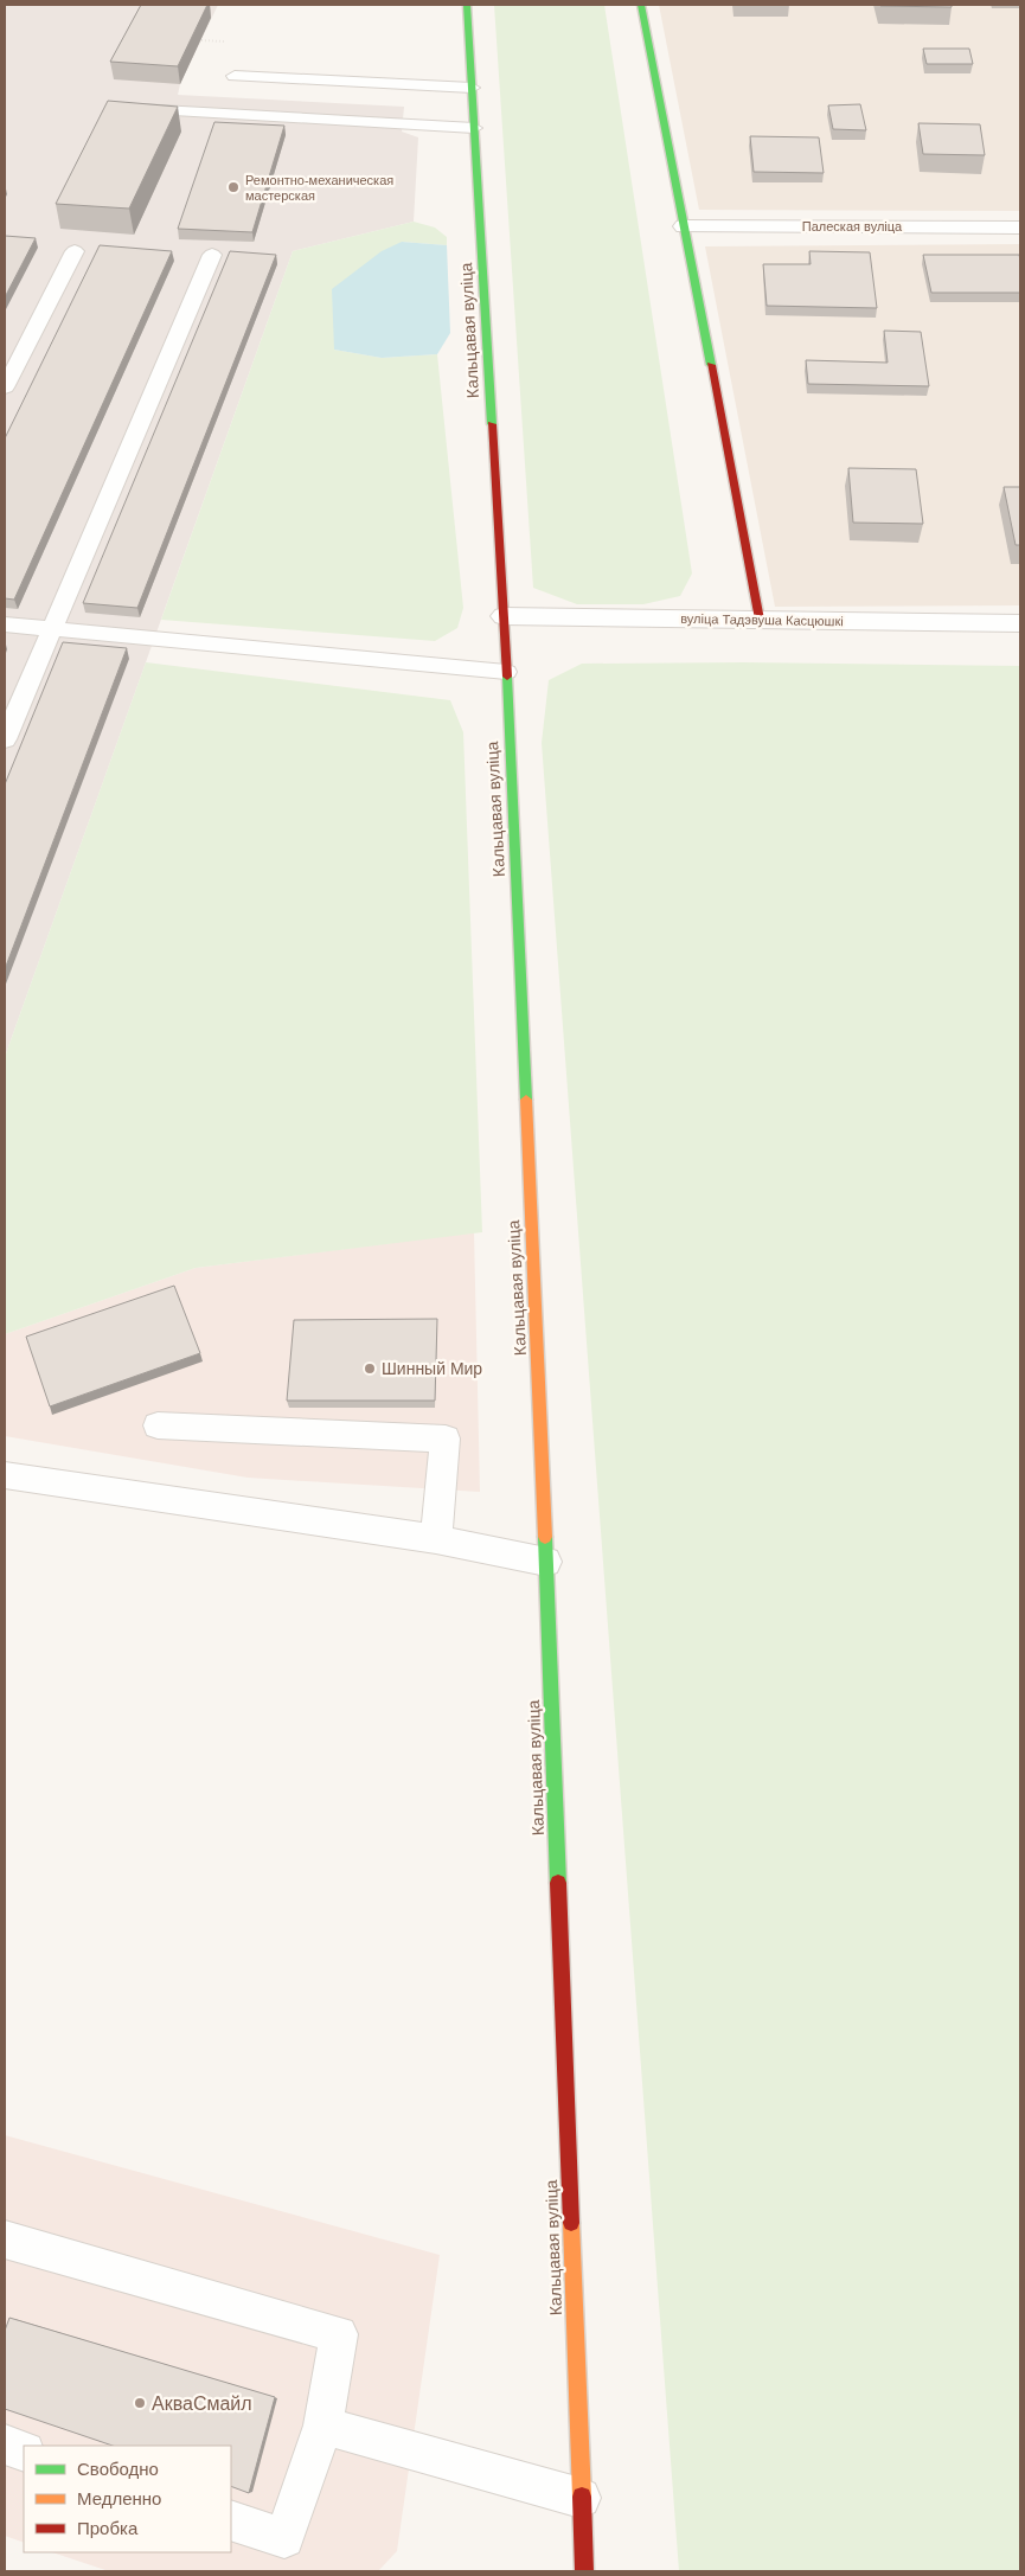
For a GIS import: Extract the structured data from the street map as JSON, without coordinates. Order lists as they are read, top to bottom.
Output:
{
  "streets": {
    "street": ["Палеская вуліца", "Кальцавая вуліца", "вуліца Тадэвуша Касцюшкі"]
  },
  "crossings": [
    ["Кальцавая вуліца", "вуліца Тадэвуша Касцюшкі"]
  ],
  "places": ["Ремонтно-механическая мастерская", "Шинный Мир", "АкваСмайл"],
  "legend": ["Свободно", "Медленно", "Пробка"]
}
